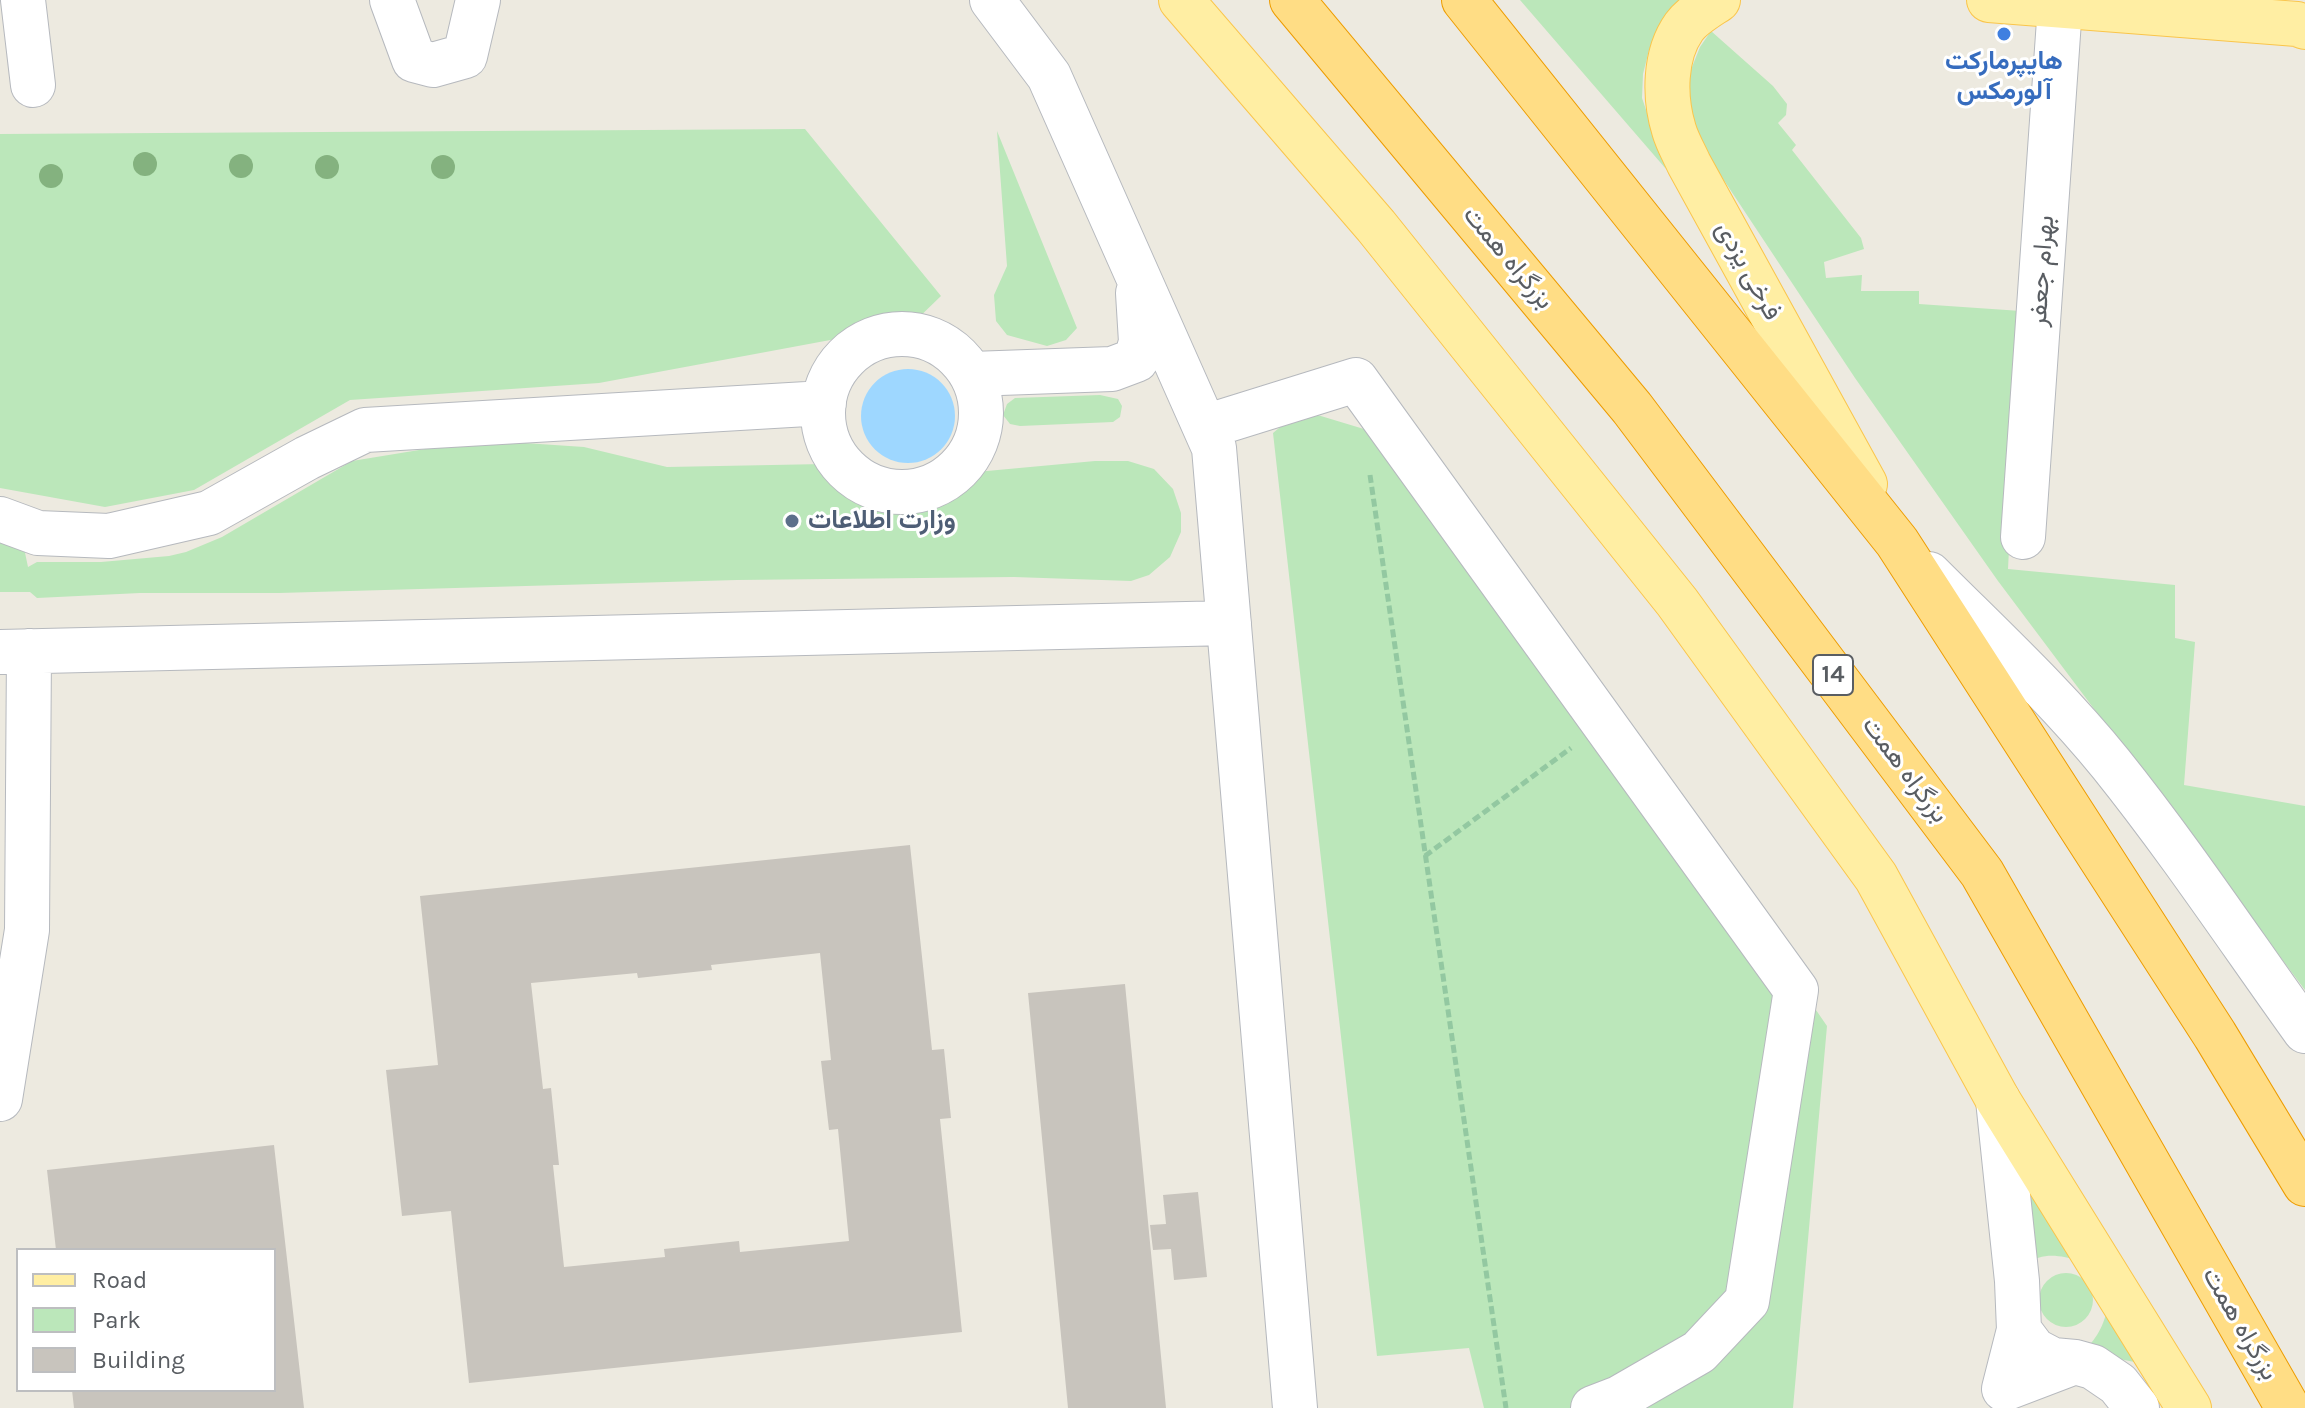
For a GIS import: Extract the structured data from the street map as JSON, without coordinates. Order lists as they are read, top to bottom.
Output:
{
  "streets": {
    "highway": ["بزرگراه همت", "14"],
    "main road": ["فرخی یزدی"],
    "street": ["بهرام جعفر"]
  },
  "places": ["هایپرمارکت آلورمکس", "وزارت اطلاعات"],
  "legend": ["Road", "Park", "Building"]
}
